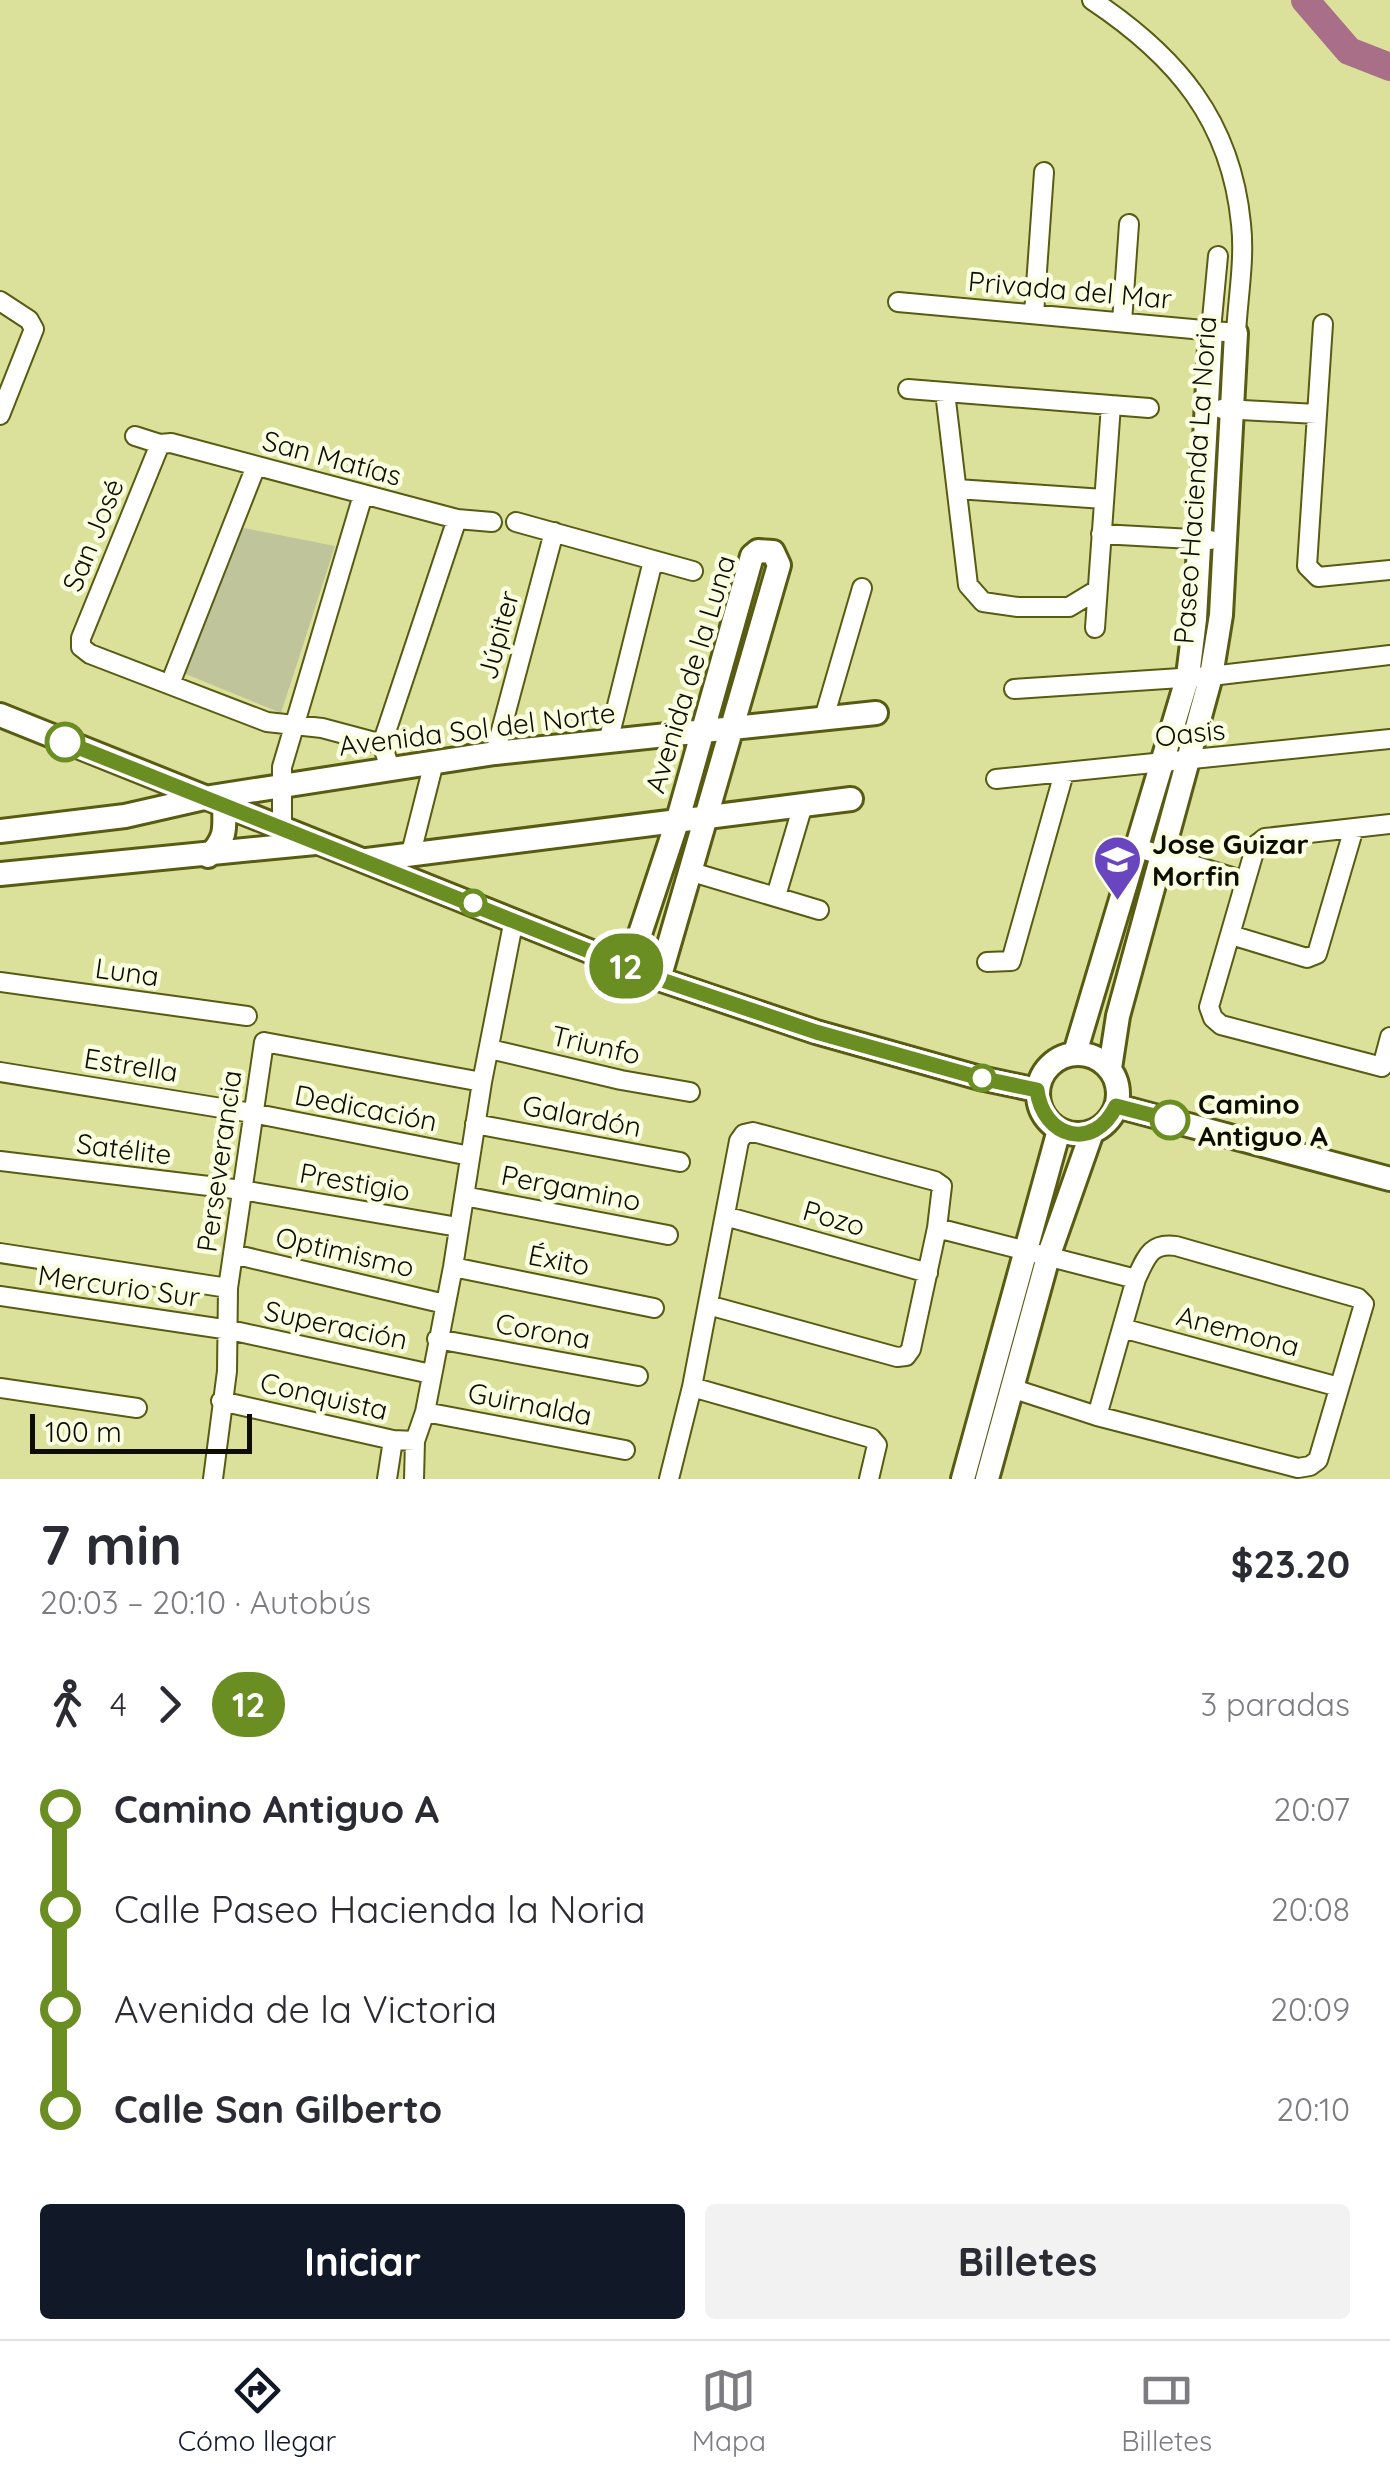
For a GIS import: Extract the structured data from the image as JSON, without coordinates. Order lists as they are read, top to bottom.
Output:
{
  "streets": {
    "street": [
      "Privada del Mar",
      "San Matías",
      "Paseo Hacienda La Noria",
      "San José",
      "Júpiter",
      "Avenida de la Luna",
      "Avenida Sol del Norte",
      "Oasis",
      "Luna",
      "Triunfo",
      "Estrella",
      "Dedicación",
      "Galardón",
      "Satélite",
      "Perseverancia",
      "Prestigio",
      "Pergamino",
      "Pozo",
      "Optimismo",
      "Éxito",
      "Mercurio Sur",
      "Superación",
      "Corona",
      "Anemona",
      "Conquista",
      "Guirnalda"
    ]
  },
  "crossings": [
    ["Privada del Mar", "Paseo Hacienda La Noria"],
    ["San Matías", "San José"],
    ["Paseo Hacienda La Noria", "Oasis"],
    ["Júpiter", "Avenida Sol del Norte"],
    ["Avenida de la Luna", "Avenida Sol del Norte"],
    ["Estrella", "Dedicación"],
    ["Estrella", "Perseverancia"],
    ["Dedicación", "Perseverancia"],
    ["Satélite", "Perseverancia"],
    ["Satélite", "Prestigio"],
    ["Perseverancia", "Prestigio"],
    ["Perseverancia", "Optimismo"],
    ["Perseverancia", "Mercurio Sur"],
    ["Perseverancia", "Superación"],
    ["Perseverancia", "Conquista"],
    ["Mercurio Sur", "Superación"]
  ],
  "places": {
    "school or university": ["Jose Guizar Morfin"],
    "other": ["Camino Antiguo A"]
  },
  "lines": ["bus line 12"],
  "scale_bar": "100 m",
  "page": {
    "on_map": "12",
    "scale": "100 m",
    "heading": ["7 min", "20:03 – 20:10 · Autobús", "$23.20"],
    "legs": ["4", "12", "3 paradas"],
    "list": [
      {
        "name": "Camino Antiguo A",
        "value": "20:07"
      },
      {
        "name": "Calle Paseo Hacienda la Noria",
        "value": "20:08"
      },
      {
        "name": "Avenida de la Victoria",
        "value": "20:09"
      },
      {
        "name": "Calle San Gilberto",
        "value": "20:10"
      }
    ],
    "buttons": ["Iniciar", "Billetes"],
    "tabs": ["Cómo llegar", "Mapa", "Billetes"]
  }
}
